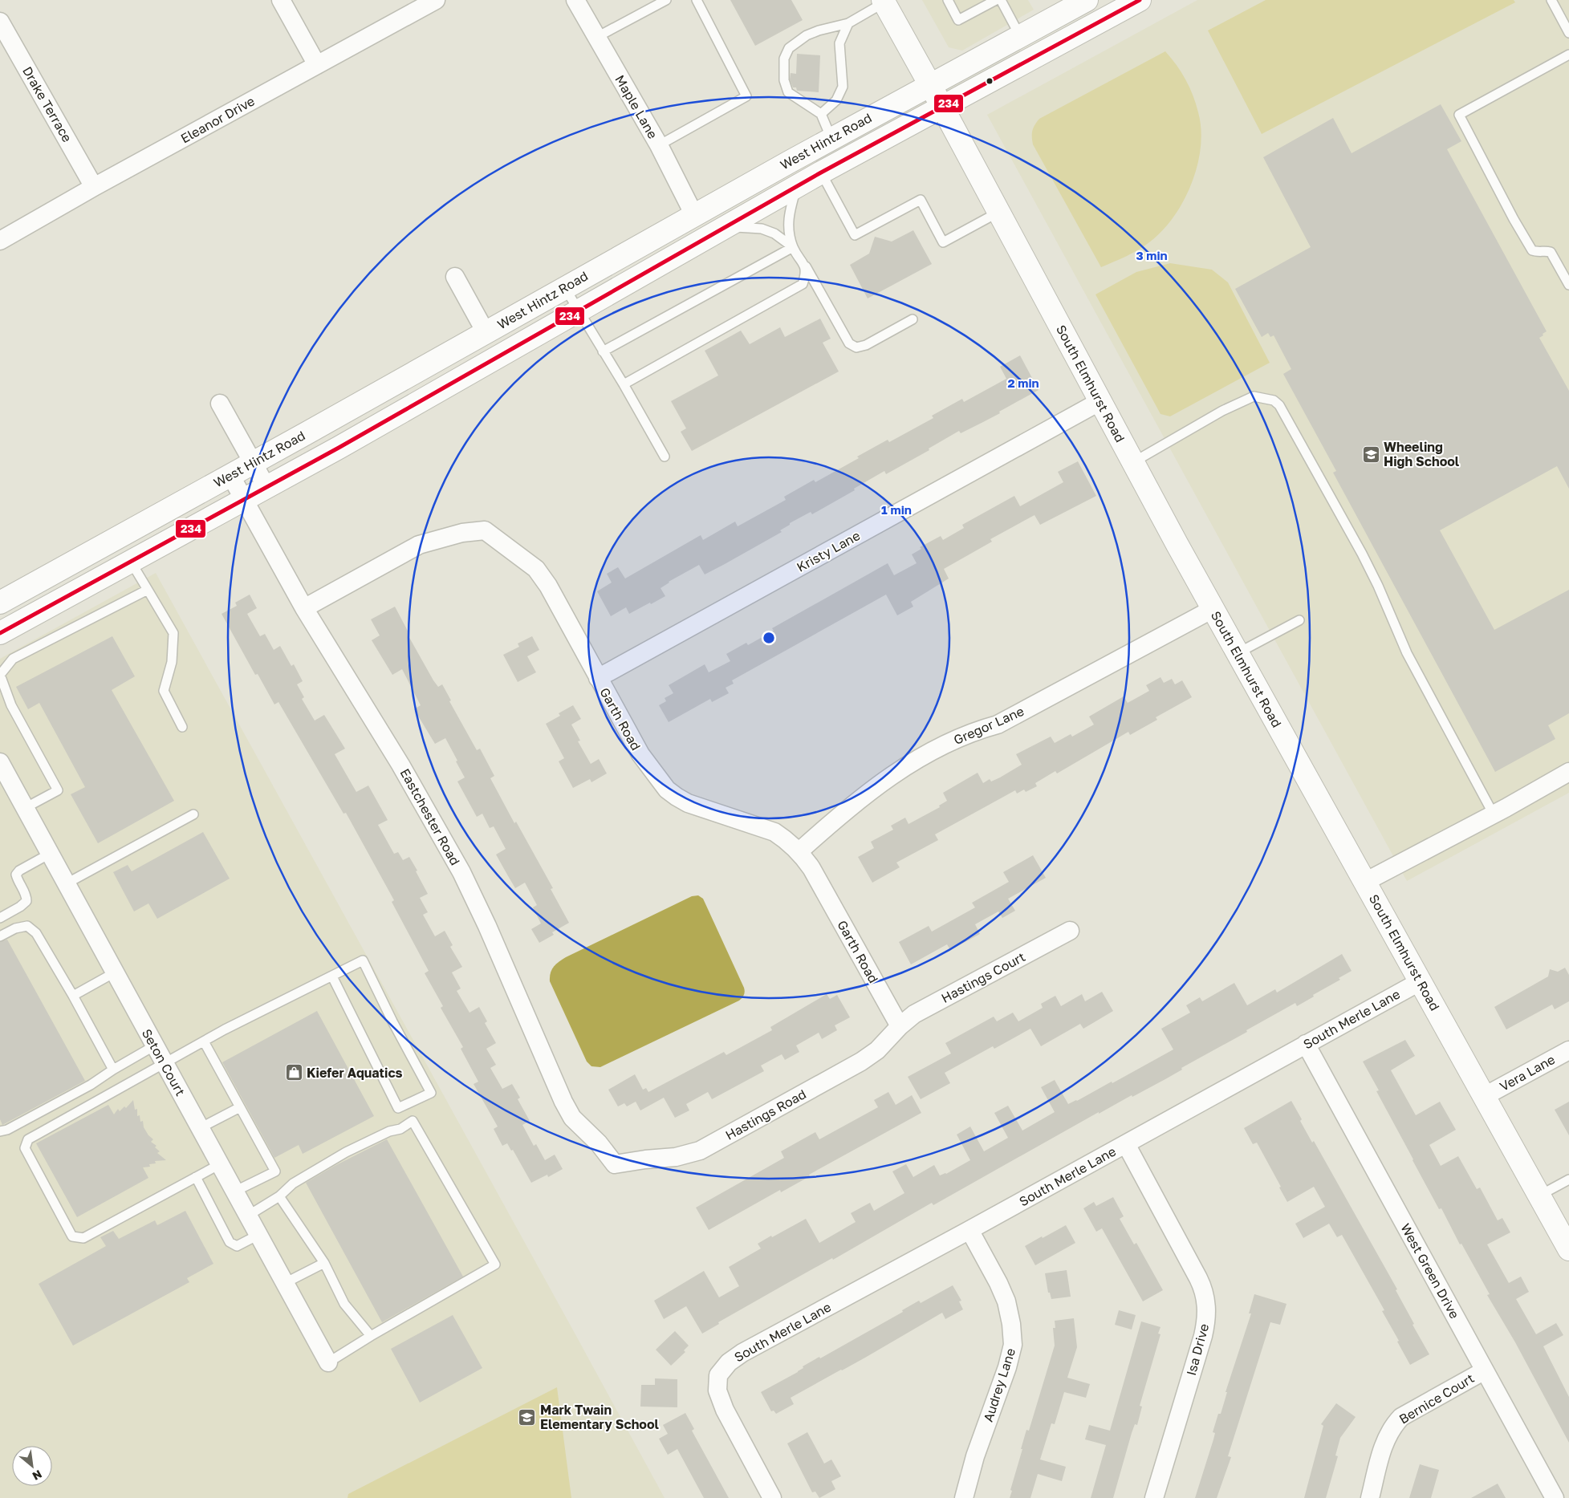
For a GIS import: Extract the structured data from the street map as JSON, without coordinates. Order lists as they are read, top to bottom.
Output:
{
  "streets": {
    "main road": ["West Hintz Road", "South Elmhurst Road"],
    "street": [
      "Drake Terrace",
      "Maple Lane",
      "Eleanor Drive",
      "Kristy Lane",
      "Garth Road",
      "Gregor Lane",
      "Eastchester Road",
      "Hastings Court",
      "South Merle Lane",
      "Seton Court",
      "Vera Lane",
      "Hastings Road",
      "West Green Drive",
      "Isa Drive",
      "Audrey Lane",
      "Bernice Court"
    ]
  },
  "crossings": [
    ["Drake Terrace", "Eleanor Drive"],
    ["Maple Lane", "West Hintz Road"],
    ["West Hintz Road", "South Elmhurst Road"],
    ["West Hintz Road", "Eastchester Road"],
    ["South Elmhurst Road", "Kristy Lane"],
    ["South Elmhurst Road", "Gregor Lane"],
    ["South Elmhurst Road", "South Merle Lane"],
    ["South Elmhurst Road", "Vera Lane"],
    ["Kristy Lane", "Garth Road"],
    ["Garth Road", "Gregor Lane"],
    ["Garth Road", "Eastchester Road"],
    ["Garth Road", "Hastings Court"],
    ["Garth Road", "Hastings Road"],
    ["Eastchester Road", "Hastings Road"],
    ["Hastings Court", "Hastings Road"],
    ["South Merle Lane", "West Green Drive"],
    ["South Merle Lane", "Isa Drive"],
    ["South Merle Lane", "Audrey Lane"],
    ["West Green Drive", "Bernice Court"]
  ],
  "places": {
    "school or university": ["Wheeling High School", "Mark Twain Elementary School"],
    "shop": ["Kiefer Aquatics"]
  },
  "lines": ["transit line 234"],
  "north": "bottom right",
  "rings": ["3 min", "2 min", "1 min"]
}
